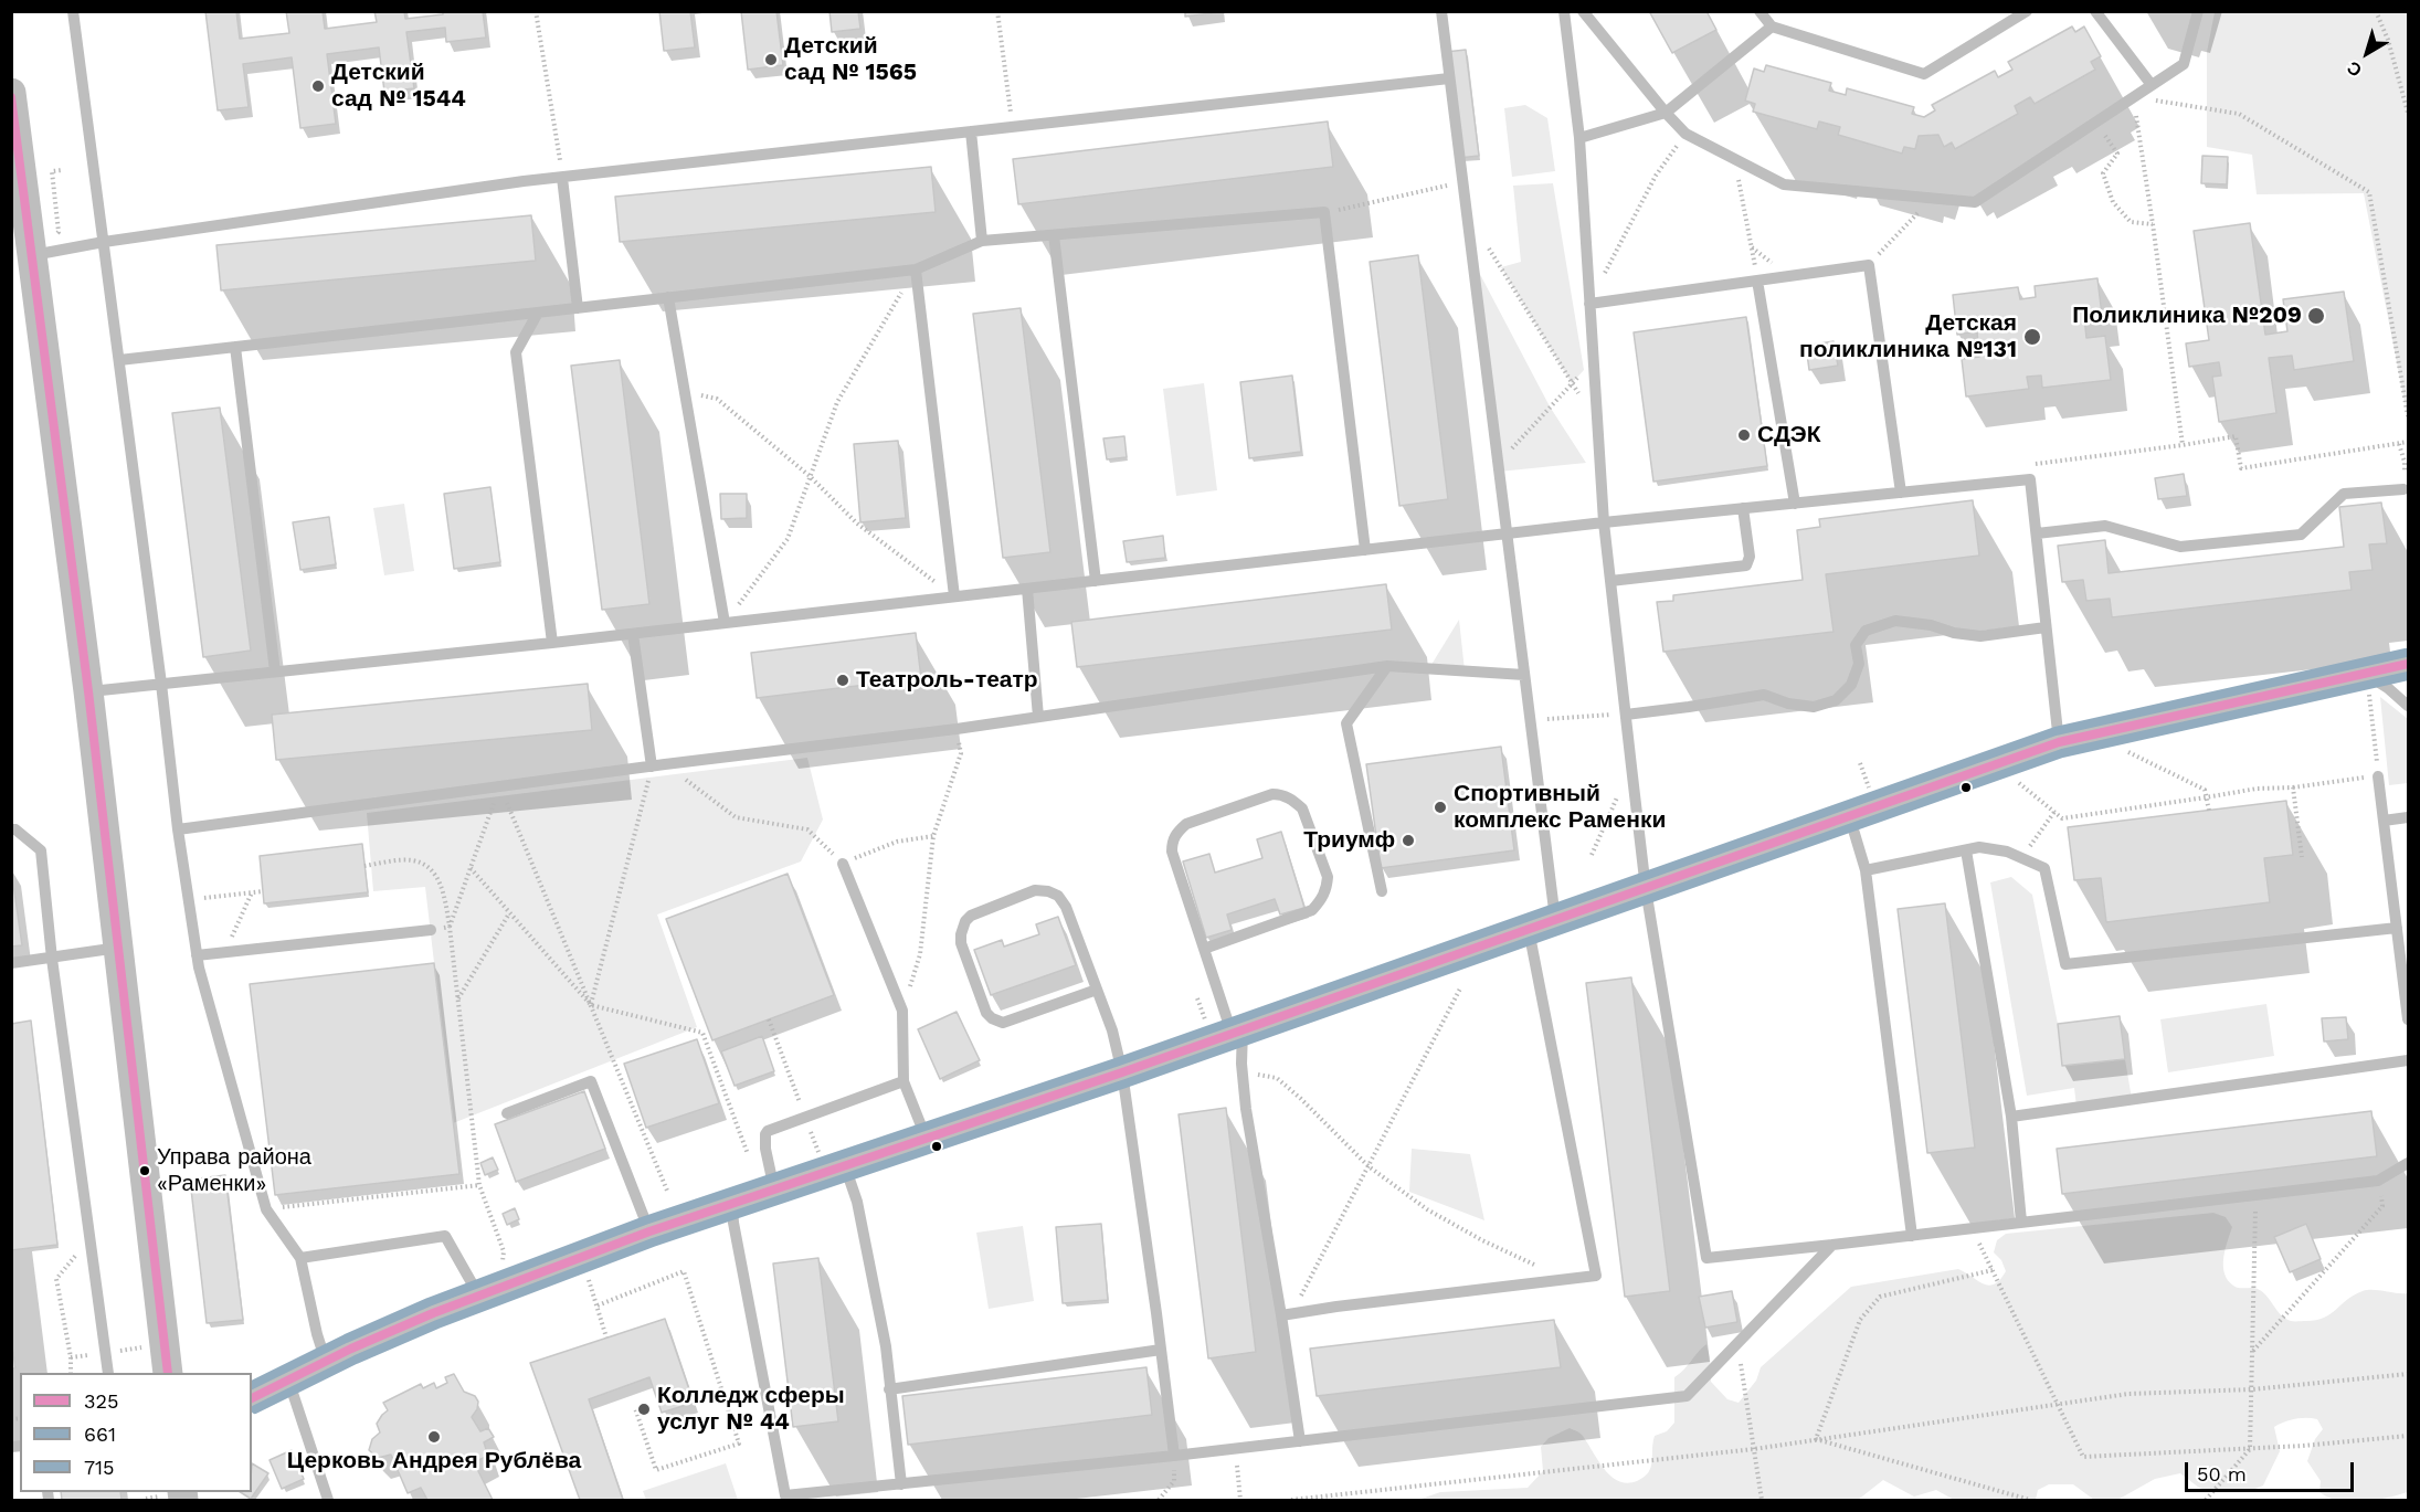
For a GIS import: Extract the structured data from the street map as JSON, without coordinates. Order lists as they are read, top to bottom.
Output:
{
  "places": [
    "Детский сад № 1565",
    "Детский сад № 1544",
    "Поликлиника №209",
    "Детская поликлиника №131",
    "СДЭК",
    "Театроль-театр",
    "Спортивный комплекс Раменки",
    "Триумф",
    "Управа района «Раменки»",
    "Колледж сферы услуг № 44",
    "Церковь Андрея Рублёва"
  ],
  "lines": ["transit line 325", "transit line 715", "transit line 661"],
  "legend": ["325", "661", "715"],
  "scale_bar": "50 m",
  "north": "bottom left"
}
